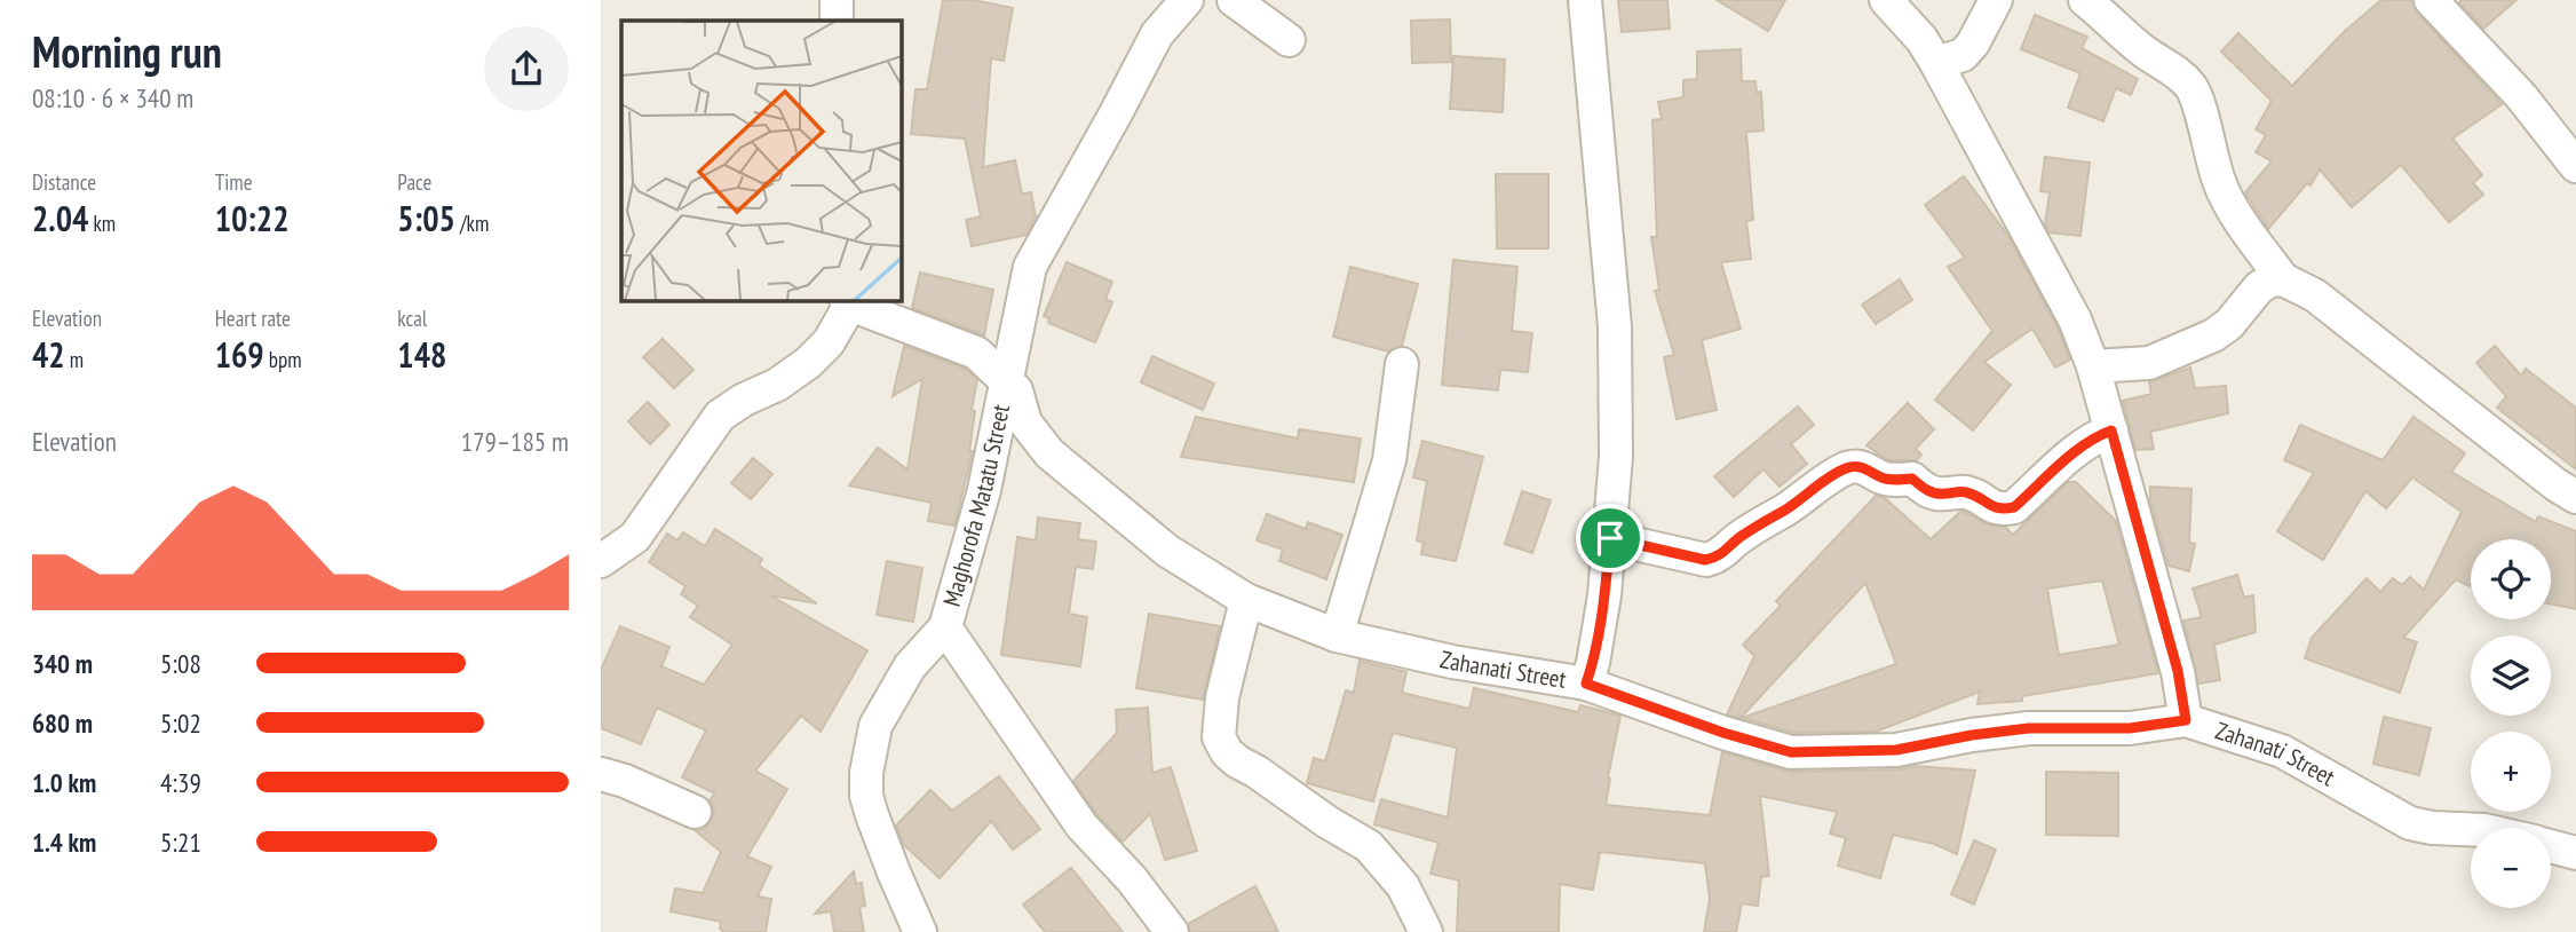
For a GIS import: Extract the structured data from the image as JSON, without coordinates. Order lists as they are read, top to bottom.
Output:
{
  "streets": {
    "street": ["Maghorofa Matatu Street", "Zahanati Street"]
  },
  "crossings": [
    ["Maghorofa Matatu Street", "Zahanati Street"]
  ],
  "page": {
    "heading": ["Morning run", "08:10 · 6 × 340 m"],
    "stats": [
      ["Distance", "2.04 km"],
      ["Time", "10:22"],
      ["Pace", "5:05 /km"],
      ["Elevation", "42 m"],
      ["Heart rate", "169 bpm"],
      ["kcal", "148"]
    ],
    "chart": ["Elevation", "179–185 m"],
    "map_buttons": ["+", "−"],
    "list": [
      {
        "name": "340 m",
        "note": "5:08"
      },
      {
        "name": "680 m",
        "note": "5:02"
      },
      {
        "name": "1.0 km",
        "note": "4:39"
      },
      {
        "name": "1.4 km",
        "note": "5:21"
      }
    ]
  }
}
